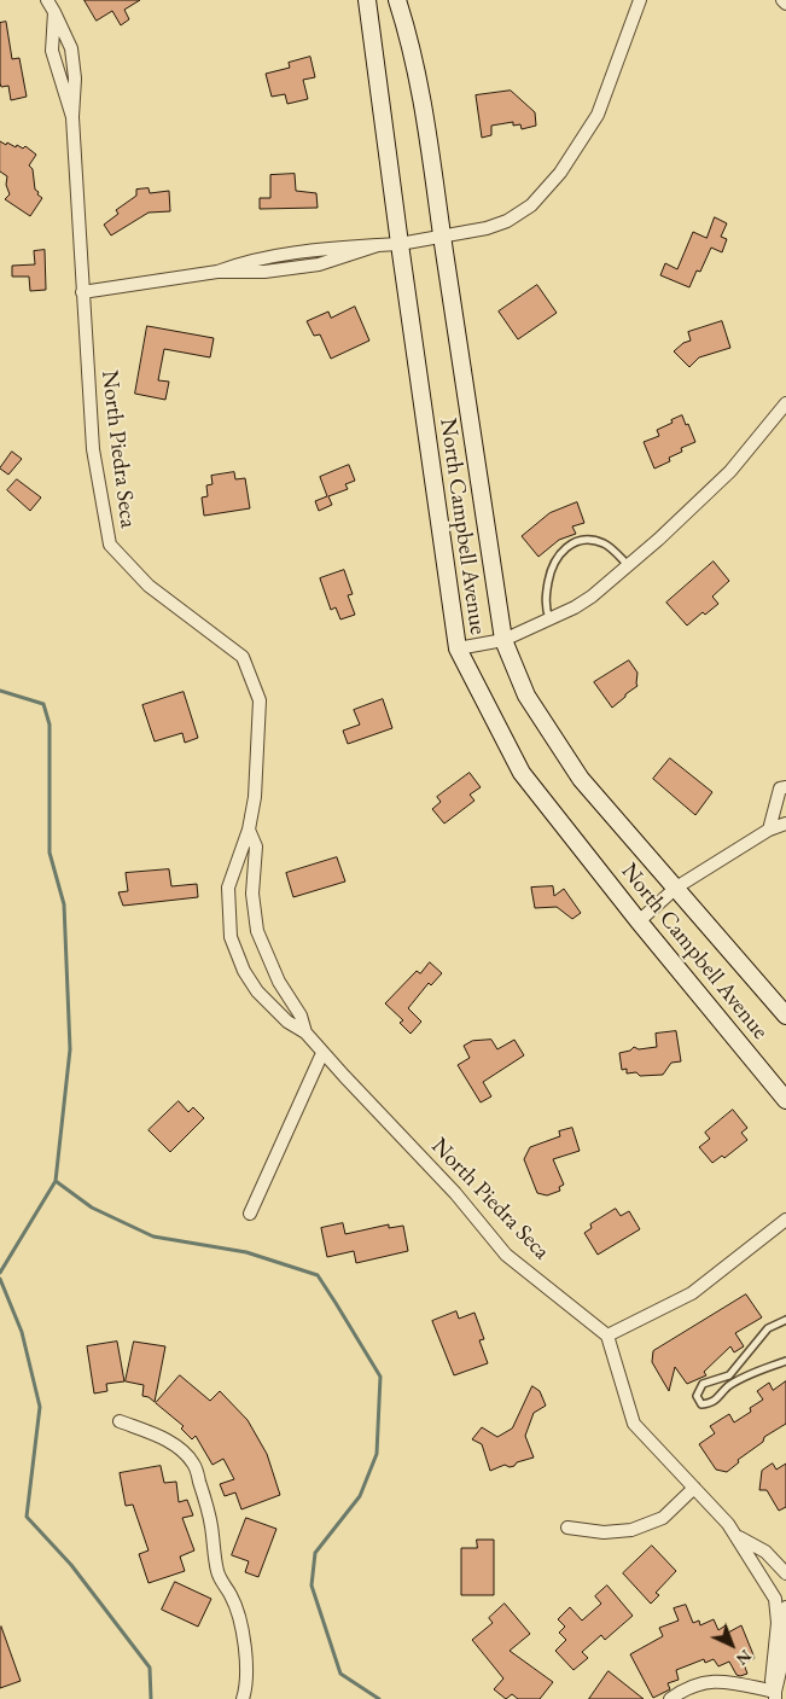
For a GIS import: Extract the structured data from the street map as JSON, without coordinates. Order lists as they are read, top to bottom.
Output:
{
  "streets": {
    "main road": ["North Campbell Avenue"],
    "street": ["North Piedra Seca"]
  },
  "north": "bottom right"
}
